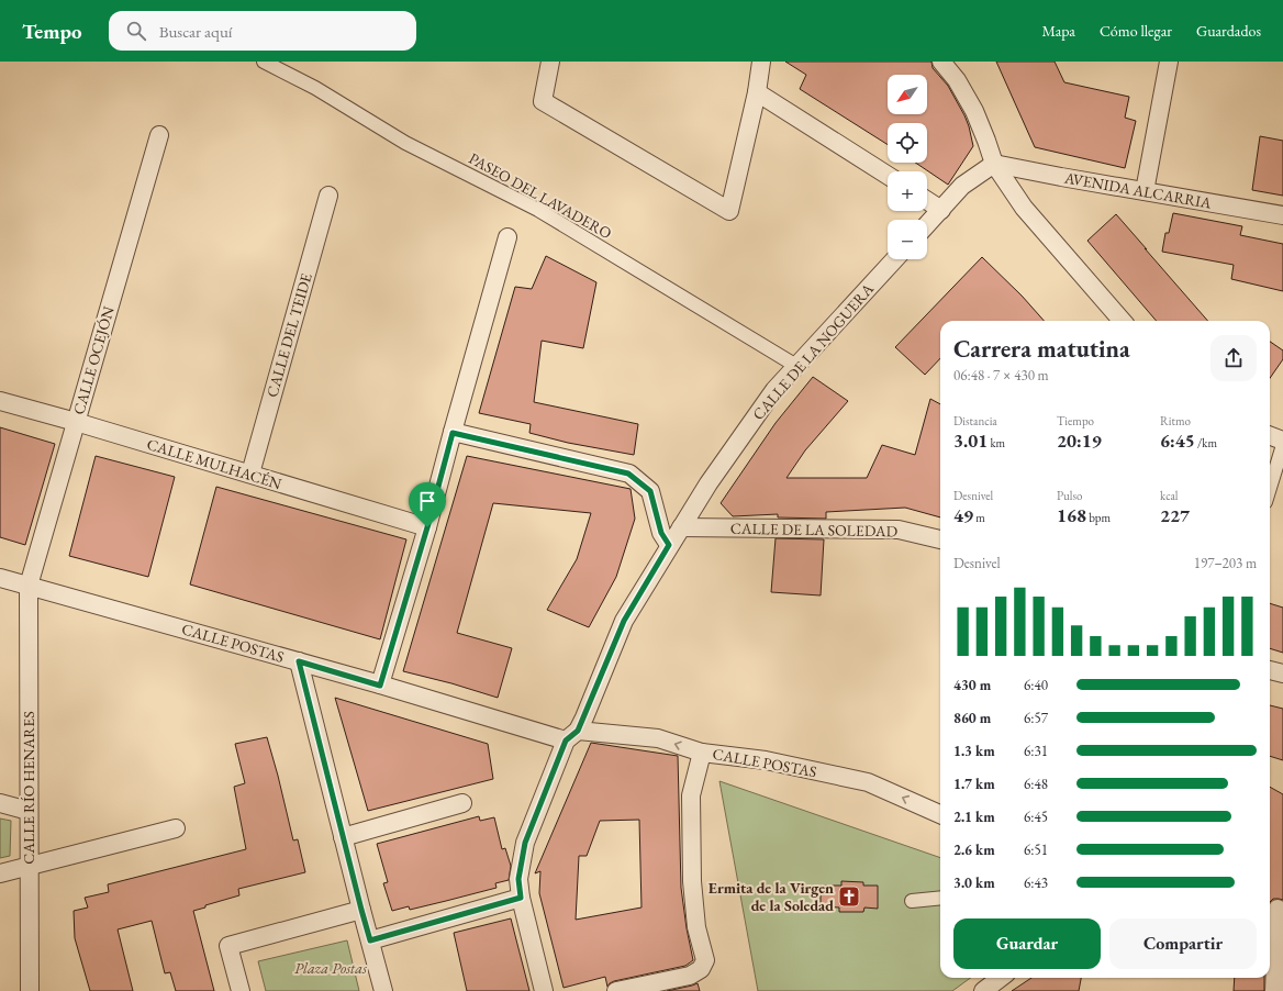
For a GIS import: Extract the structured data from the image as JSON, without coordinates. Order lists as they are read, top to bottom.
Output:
{
  "streets": {
    "street": [
      "AVENIDA ALCARRIA",
      "PASEO DEL LAVADERO",
      "CALLE DEL TEIDE",
      "CALLE DE LA NOGUERA",
      "CALLE OCEJÓN",
      "CALLE MULHACÉN",
      "CALLE DE LA SOLEDAD",
      "CALLE POSTAS",
      "CALLE RÍO HENARES"
    ]
  },
  "crossings": [
    ["PASEO DEL LAVADERO", "CALLE DE LA NOGUERA"],
    ["CALLE DEL TEIDE", "CALLE MULHACÉN"],
    ["CALLE DE LA NOGUERA", "CALLE DE LA SOLEDAD"],
    ["CALLE DE LA NOGUERA", "CALLE POSTAS"],
    ["CALLE OCEJÓN", "CALLE MULHACÉN"],
    ["CALLE OCEJÓN", "CALLE POSTAS"],
    ["CALLE OCEJÓN", "CALLE RÍO HENARES"],
    ["CALLE POSTAS", "CALLE RÍO HENARES"]
  ],
  "one_way": ["CALLE POSTAS"],
  "parks": ["Plaza Postas"],
  "places": {
    "church": ["Ermita de la Virgen de la Soledad"]
  },
  "north": "bottom left",
  "page": {
    "header": "Tempo",
    "search": "Buscar aquí",
    "nav": ["Mapa", "Cómo llegar", "Guardados"],
    "map_buttons": ["+", "−"],
    "heading": ["Carrera matutina", "06:48 · 7 × 430 m"],
    "stats": [
      ["Distancia", "3.01 km"],
      ["Tiempo", "20:19"],
      ["Ritmo", "6:45 /km"],
      ["Desnivel", "49 m"],
      ["Pulso", "168 bpm"],
      ["kcal", "227"]
    ],
    "chart": ["Desnivel", "197–203 m"],
    "list": [
      {
        "name": "430 m",
        "note": "6:40"
      },
      {
        "name": "860 m",
        "note": "6:57"
      },
      {
        "name": "1.3 km",
        "note": "6:31"
      },
      {
        "name": "1.7 km",
        "note": "6:48"
      },
      {
        "name": "2.1 km",
        "note": "6:45"
      },
      {
        "name": "2.6 km",
        "note": "6:51"
      },
      {
        "name": "3.0 km",
        "note": "6:43"
      }
    ],
    "buttons": ["Guardar", "Compartir"]
  }
}
